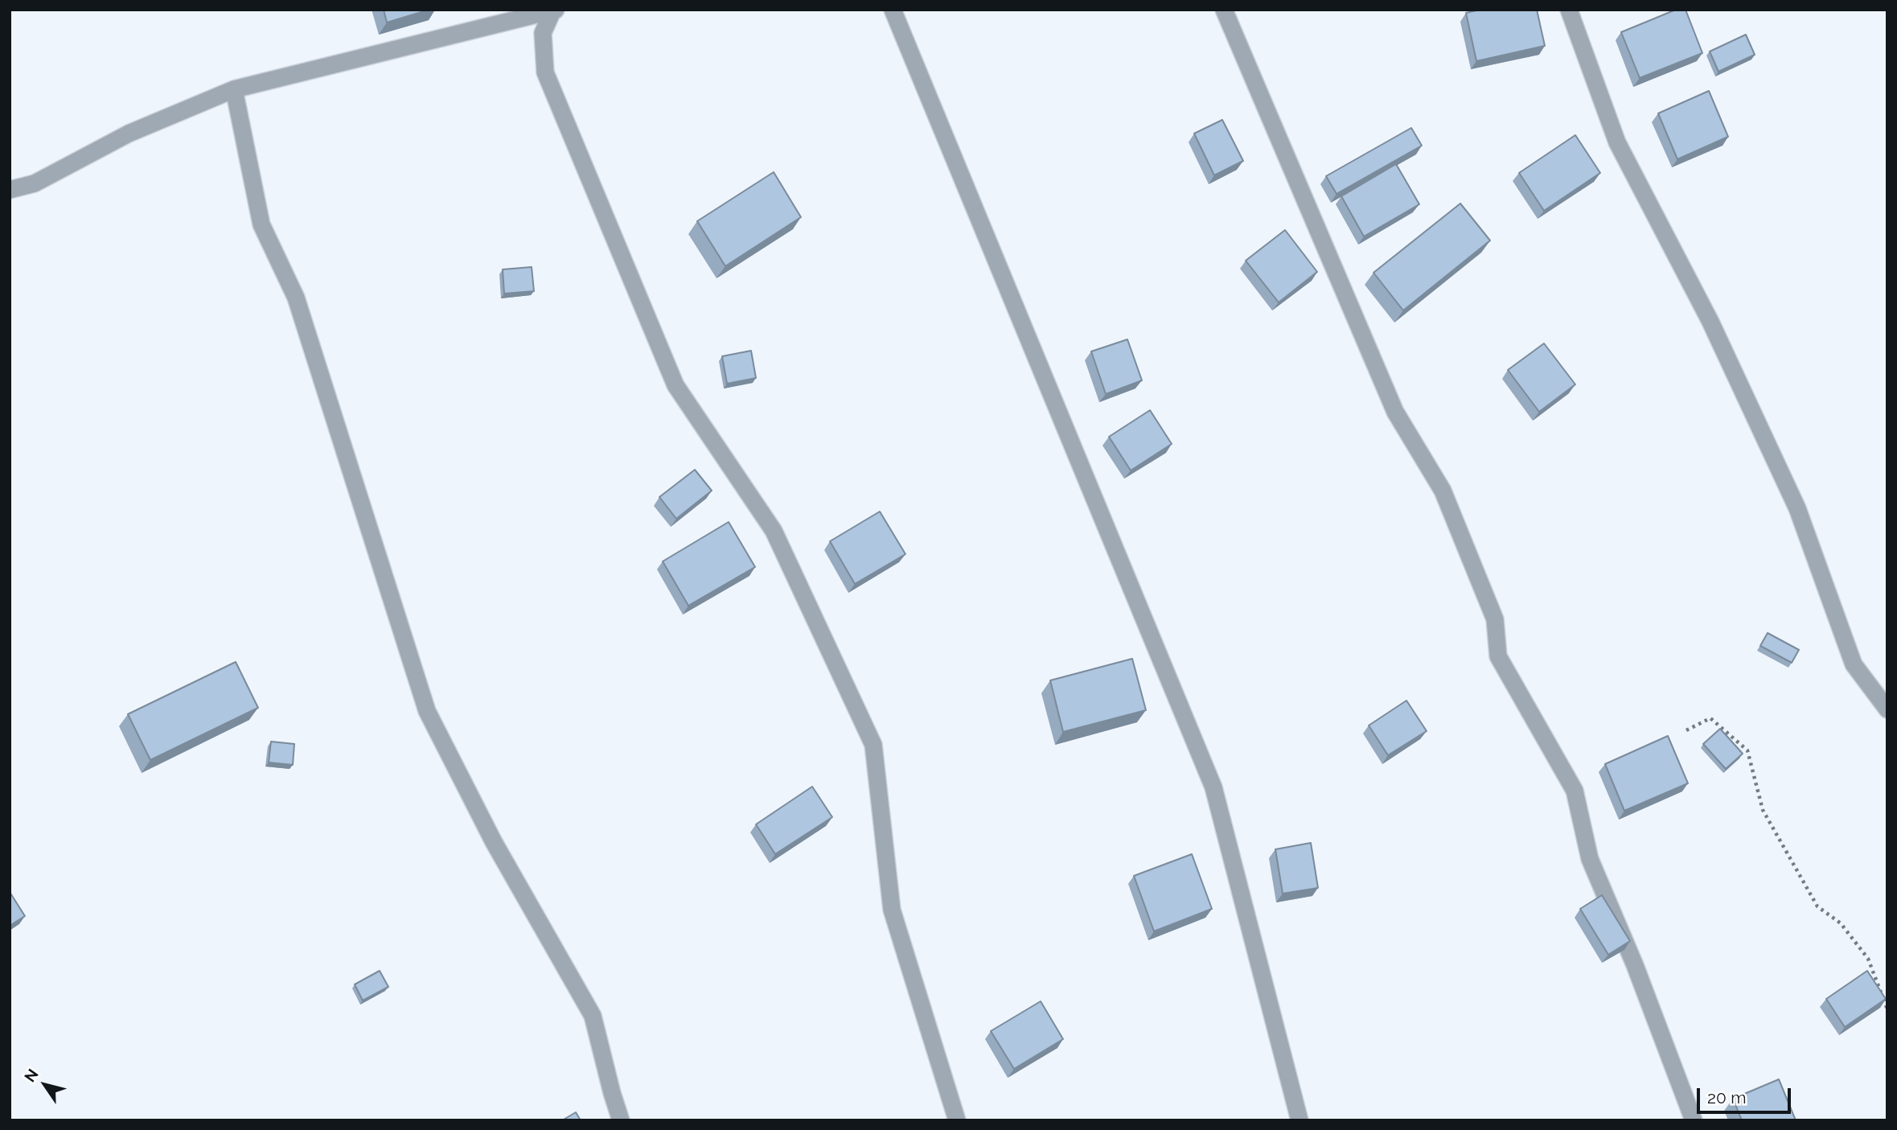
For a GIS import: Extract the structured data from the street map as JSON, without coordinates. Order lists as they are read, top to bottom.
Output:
{
  "scale_bar": "20 m",
  "north": "top left"
}
